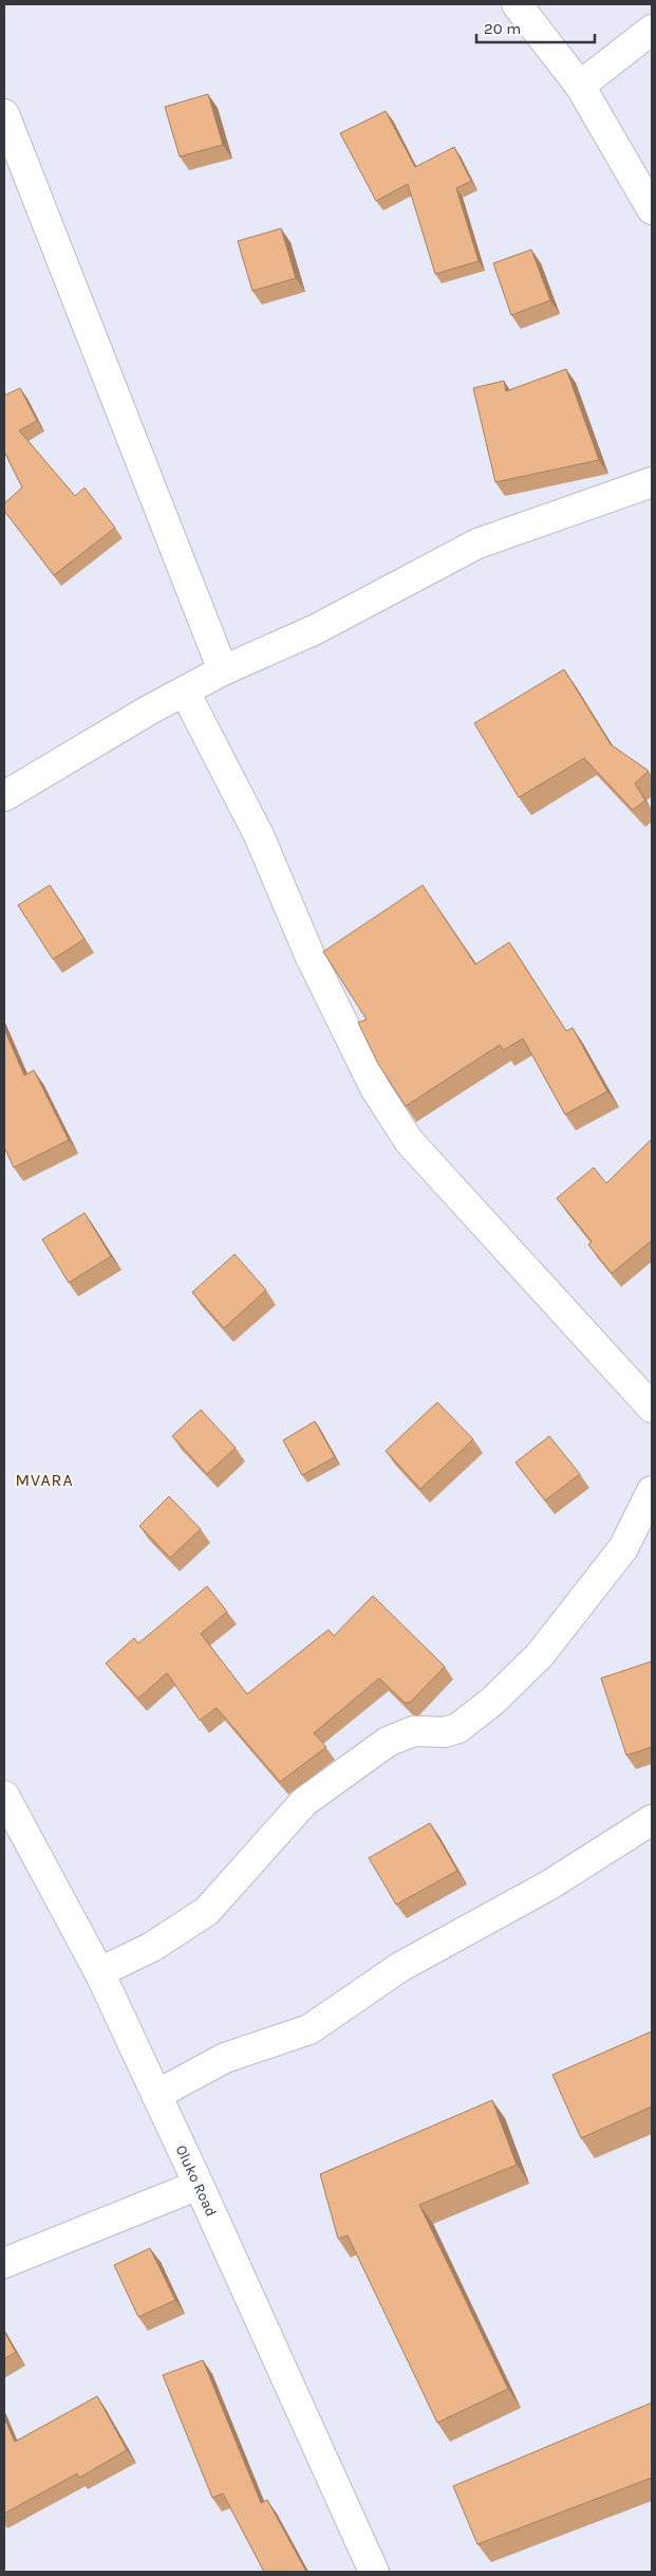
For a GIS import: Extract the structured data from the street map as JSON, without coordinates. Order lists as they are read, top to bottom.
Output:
{
  "streets": {
    "street": ["Oluko Road"]
  },
  "districts": ["MVARA"],
  "scale_bar": "20 m"
}
